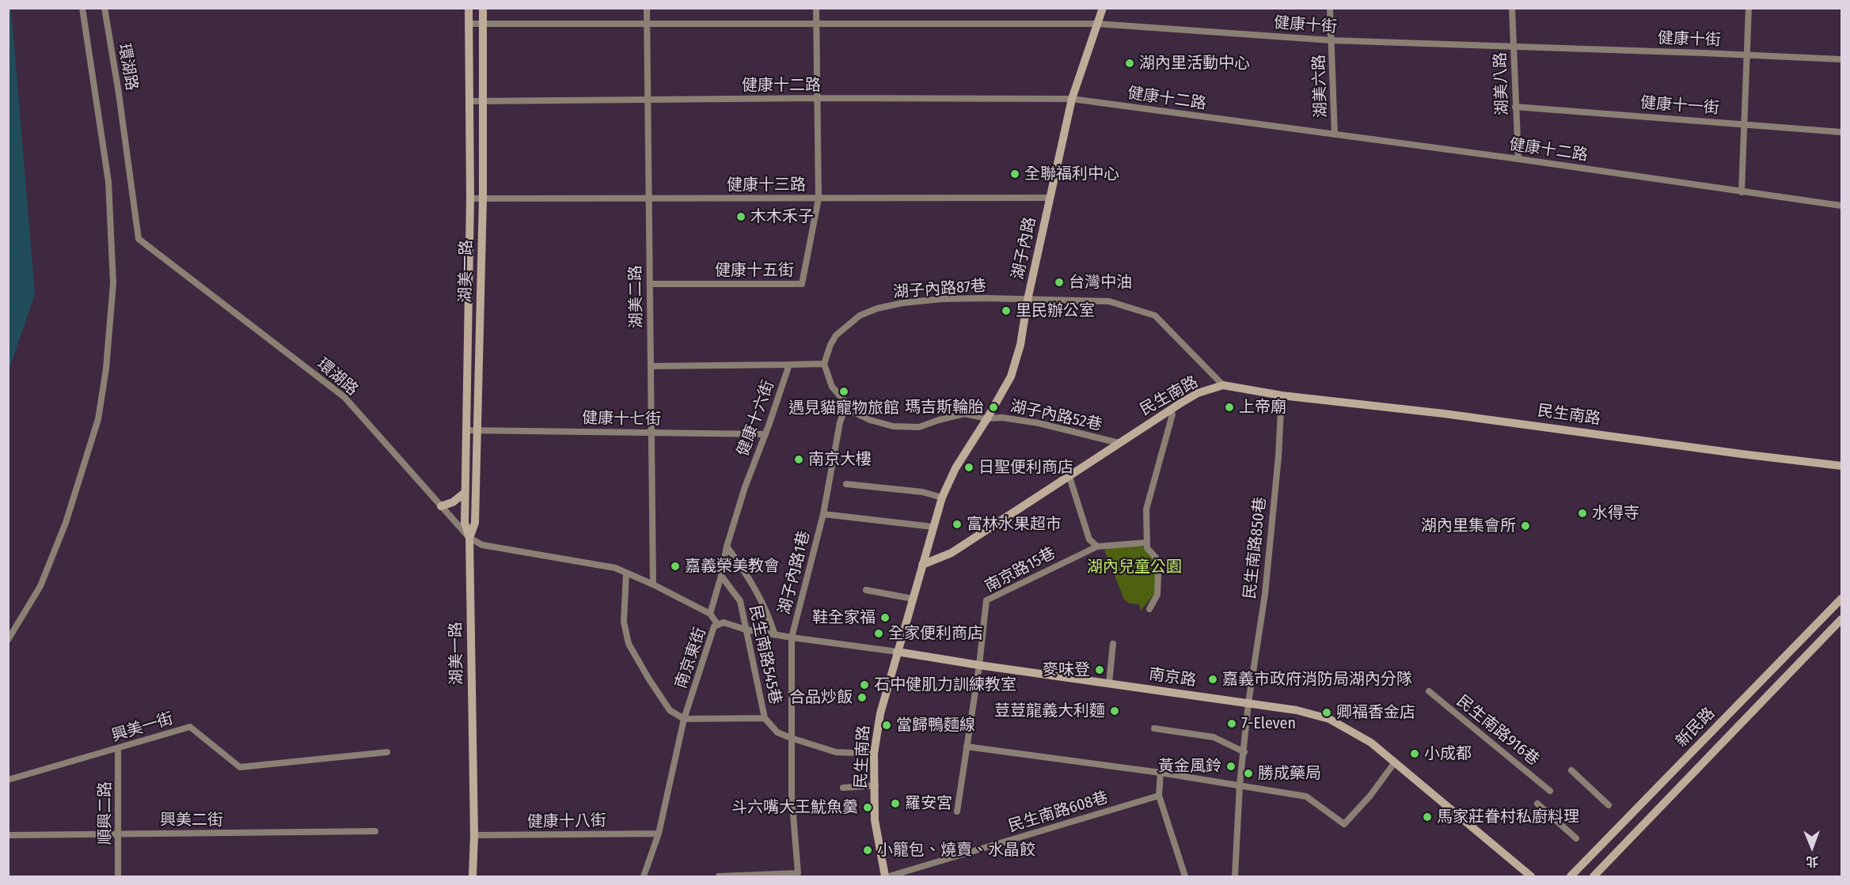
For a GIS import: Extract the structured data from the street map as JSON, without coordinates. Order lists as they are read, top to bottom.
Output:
{
  "streets": {
    "street": [
      "健康十街",
      "環湖路",
      "湖美八路",
      "健康十二路",
      "湖美六路",
      "健康十一街",
      "健康十三路",
      "湖子內路",
      "健康十五街",
      "湖美一路",
      "湖子內路87巷",
      "湖美二路",
      "民生南路",
      "湖子內路52巷",
      "健康十六街",
      "健康十七街",
      "民生南路850巷",
      "南京路15巷",
      "湖子內路1巷",
      "民生南路545巷",
      "南京東街",
      "南京路",
      "興美一街",
      "新民路",
      "民生南路916巷",
      "民生南路608巷",
      "順興二路",
      "興美二街",
      "健康十八街"
    ]
  },
  "crossings": [
    ["健康十街", "湖美八路"],
    ["健康十街", "湖美六路"],
    ["健康十街", "湖子內路"],
    ["健康十街", "湖美一路"],
    ["健康十街", "湖美二路"],
    ["環湖路", "湖美一路"],
    ["環湖路", "湖美二路"],
    ["環湖路", "健康十六街"],
    ["環湖路", "南京東街"],
    ["湖美八路", "健康十二路"],
    ["湖美八路", "健康十一街"],
    ["健康十二路", "湖美六路"],
    ["健康十二路", "湖子內路"],
    ["健康十二路", "湖美一路"],
    ["健康十二路", "湖美二路"],
    ["健康十三路", "湖子內路"],
    ["健康十三路", "健康十五街"],
    ["健康十三路", "湖美一路"],
    ["健康十三路", "湖美二路"],
    ["湖子內路", "湖子內路87巷"],
    ["湖子內路", "民生南路"],
    ["湖子內路", "湖子內路52巷"],
    ["湖子內路", "湖子內路1巷"],
    ["健康十五街", "湖美二路"],
    ["湖美一路", "健康十七街"],
    ["湖美一路", "健康十八街"],
    ["湖子內路87巷", "民生南路"],
    ["湖子內路87巷", "湖子內路52巷"],
    ["湖美二路", "健康十六街"],
    ["湖美二路", "健康十七街"],
    ["民生南路", "湖子內路52巷"],
    ["民生南路", "民生南路850巷"],
    ["民生南路", "民生南路545巷"],
    ["民生南路", "南京東街"],
    ["民生南路", "南京路"],
    ["民生南路", "民生南路608巷"],
    ["湖子內路52巷", "湖子內路1巷"],
    ["健康十六街", "健康十七街"],
    ["健康十六街", "民生南路545巷"],
    ["民生南路850巷", "南京路"],
    ["民生南路850巷", "民生南路608巷"],
    ["南京路15巷", "南京路"],
    ["湖子內路1巷", "民生南路545巷"],
    ["湖子內路1巷", "南京東街"],
    ["民生南路545巷", "南京東街"],
    ["南京東街", "南京路"],
    ["南京東街", "健康十八街"],
    ["南京路", "民生南路608巷"],
    ["興美一街", "順興二路"],
    ["順興二路", "興美二街"]
  ],
  "parks": ["湖內兒童公園"],
  "places": [
    "湖內里活動中心",
    "全聯福利中心",
    "木木禾子",
    "台灣中油",
    "里民辦公室",
    "遇見貓寵物旅館",
    "瑪吉斯輪胎",
    "上帝廟",
    "南京大樓",
    "日聖便利商店",
    "水得寺",
    "富林水果超市",
    "湖內里集會所",
    "嘉義榮美教會",
    "鞋全家福",
    "全家便利商店",
    "麥味登",
    "嘉義市政府消防局湖內分隊",
    "石中健肌力訓練教室",
    "合品炒飯",
    "荳荳龍義大利麵",
    "卿福香金店",
    "7-Eleven",
    "當歸鴨麵線",
    "小成都",
    "黃金風鈴",
    "勝成藥局",
    "羅安宮",
    "斗六嘴大王魷魚羹",
    "馬家莊眷村私廚料理",
    "小籠包、燒賣、水晶餃"
  ],
  "north": "bottom"
}
